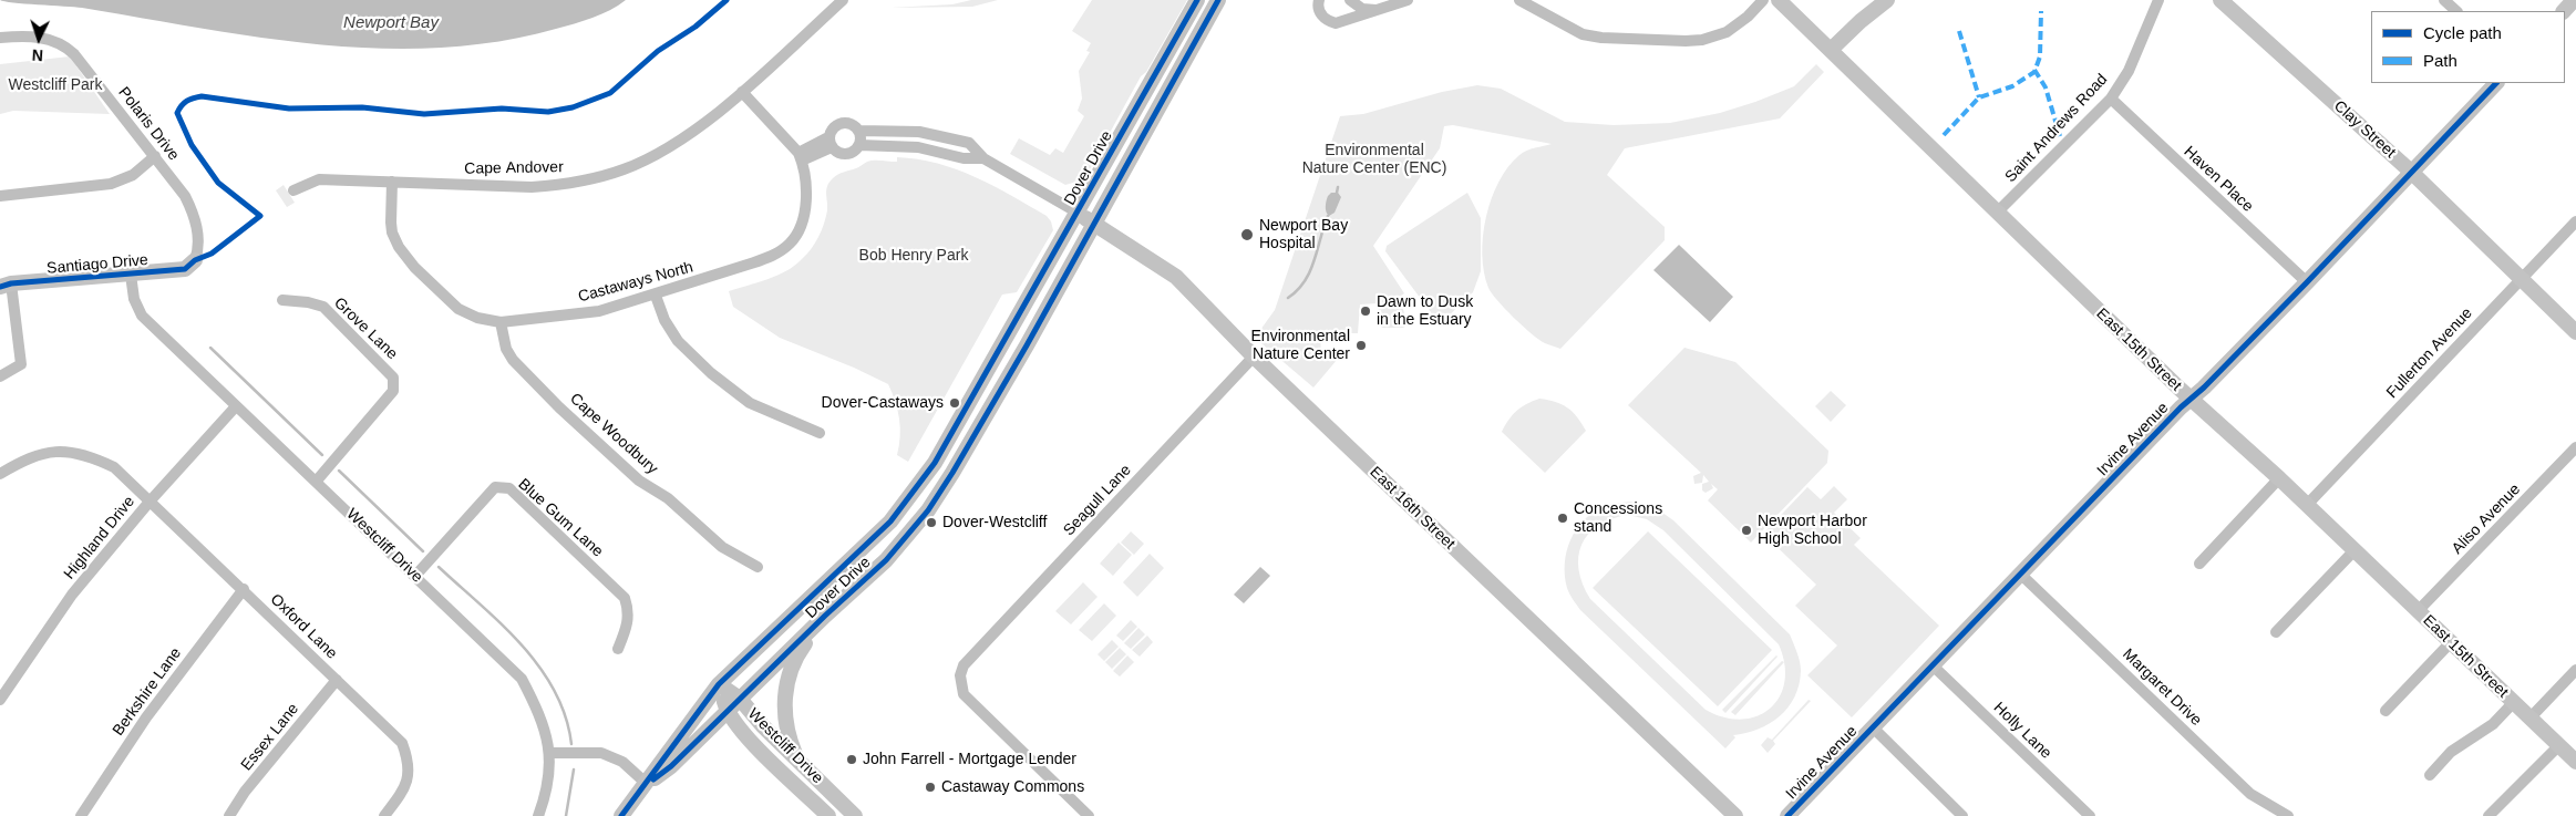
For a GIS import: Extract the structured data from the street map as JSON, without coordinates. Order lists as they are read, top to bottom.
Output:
{
  "streets": {
    "street": [
      "Polaris Drive",
      "Saint Andrews Road",
      "Clay Street",
      "Cape Andover",
      "Dover Drive",
      "Haven Place",
      "Santiago Drive",
      "Castaways North",
      "Grove Lane",
      "East 15th Street",
      "Fullerton Avenue",
      "Cape Woodbury",
      "Irvine Avenue",
      "Seagull Lane",
      "East 16th Street",
      "Blue Gum Lane",
      "Aliso Avenue",
      "Highland Drive",
      "Westcliff Drive",
      "Oxford Lane",
      "Margaret Drive",
      "Berkshire Lane",
      "Holly Lane",
      "Essex Lane"
    ]
  },
  "crossings": [
    ["Polaris Drive", "Santiago Drive"],
    ["Saint Andrews Road", "Haven Place"],
    ["Saint Andrews Road", "East 15th Street"],
    ["Clay Street", "Fullerton Avenue"],
    ["Clay Street", "Irvine Avenue"],
    ["Cape Andover", "Castaways North"],
    ["Dover Drive", "East 16th Street"],
    ["Dover Drive", "Westcliff Drive"],
    ["Haven Place", "Irvine Avenue"],
    ["Santiago Drive", "Westcliff Drive"],
    ["Castaways North", "Cape Woodbury"],
    ["Grove Lane", "Westcliff Drive"],
    ["East 15th Street", "Fullerton Avenue"],
    ["East 15th Street", "Irvine Avenue"],
    ["East 15th Street", "Aliso Avenue"],
    ["Irvine Avenue", "Margaret Drive"],
    ["Irvine Avenue", "Holly Lane"],
    ["Seagull Lane", "East 16th Street"],
    ["Blue Gum Lane", "Westcliff Drive"],
    ["Highland Drive", "Westcliff Drive"],
    ["Highland Drive", "Oxford Lane"],
    ["Oxford Lane", "Berkshire Lane"],
    ["Oxford Lane", "Essex Lane"]
  ],
  "water": ["Newport Bay"],
  "parks": ["Westcliff Park", "Environmental Nature Center (ENC)", "Bob Henry Park"],
  "places": [
    "Newport Bay Hospital",
    "Dawn to Dusk in the Estuary",
    "Environmental Nature Center",
    "Dover-Castaways",
    "Concessions stand",
    "Dover-Westcliff",
    "Newport Harbor High School",
    "John Farrell - Mortgage Lender",
    "Castaway Commons"
  ],
  "legend": ["Cycle path", "Path"],
  "north": "bottom"
}
